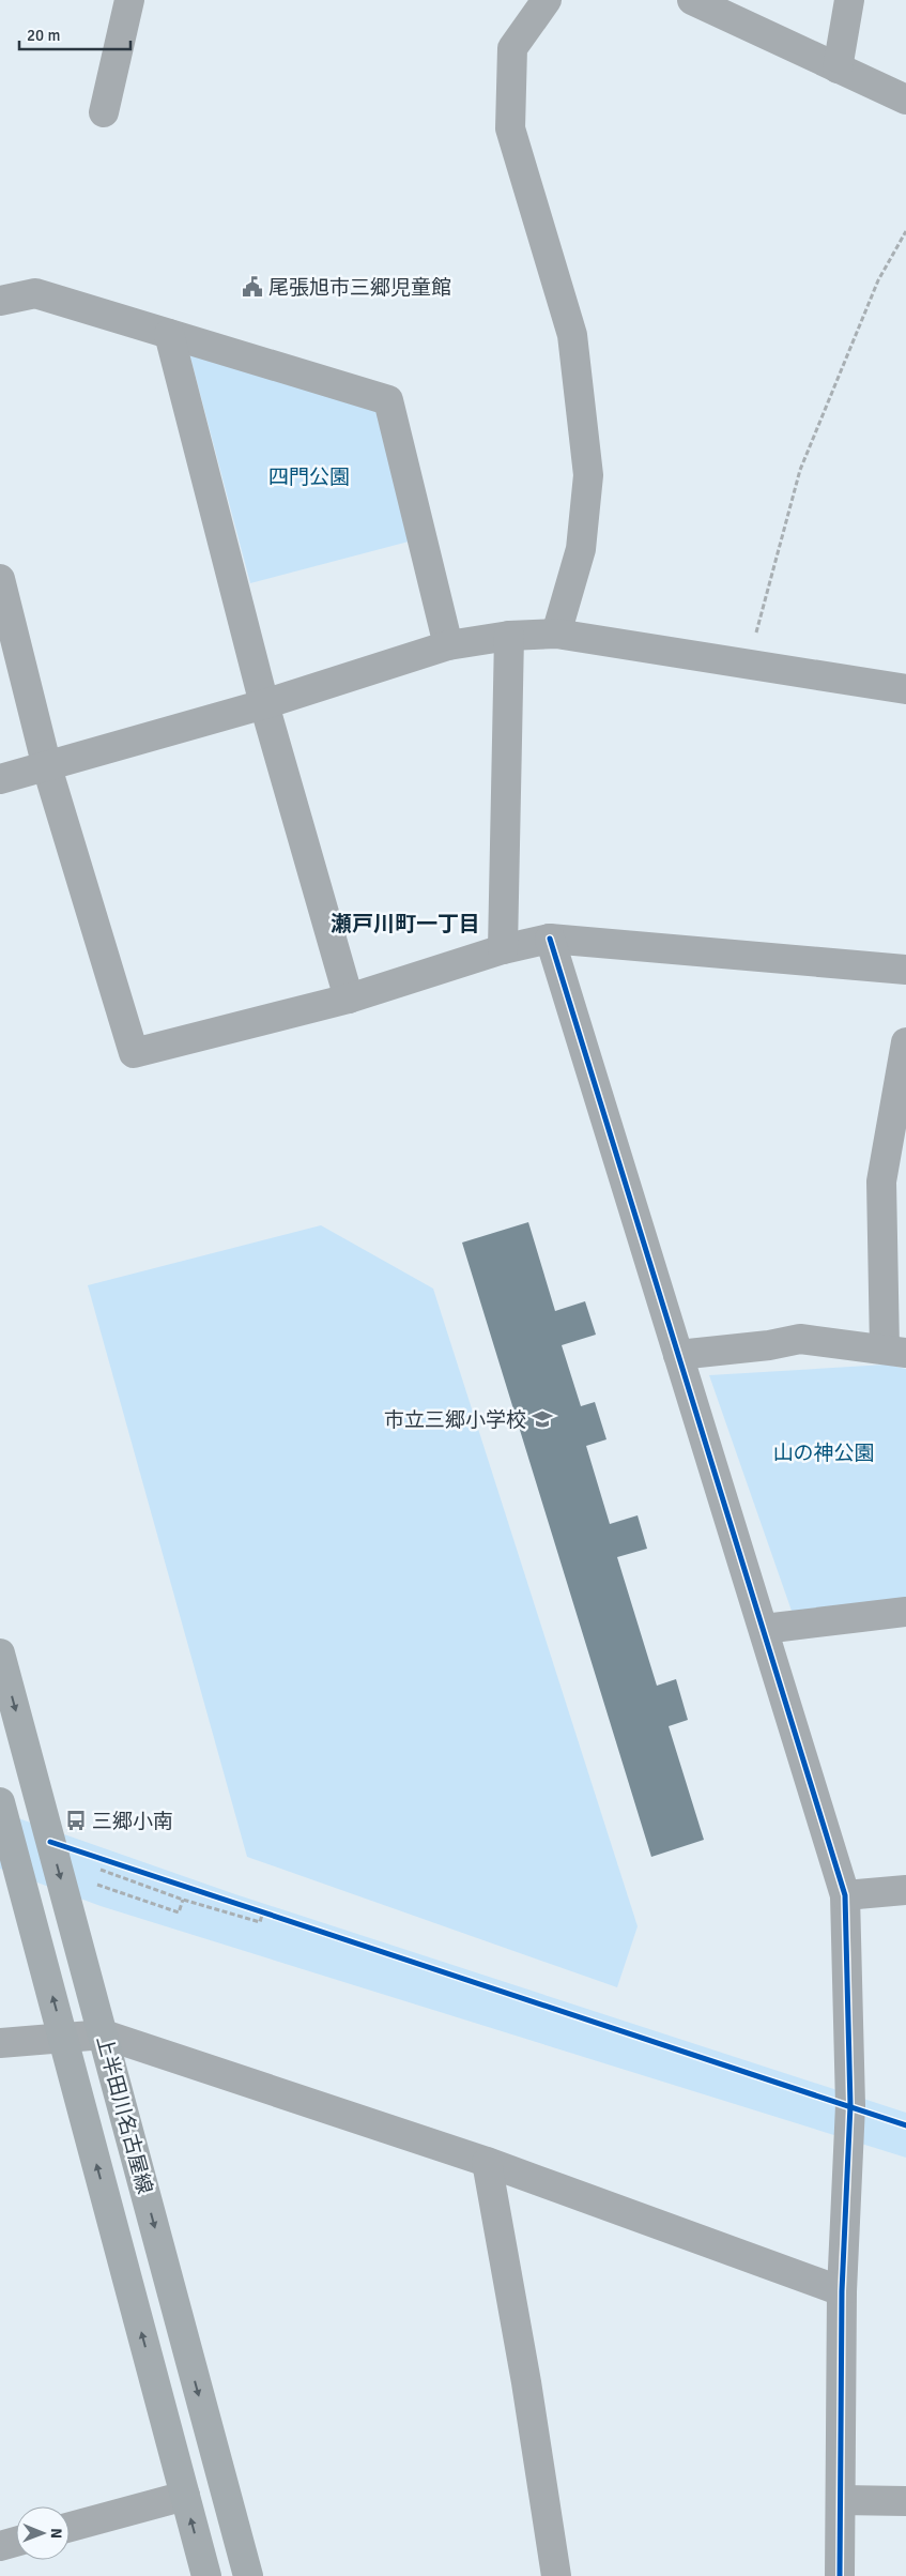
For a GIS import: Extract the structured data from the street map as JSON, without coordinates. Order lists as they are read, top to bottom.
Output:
{
  "streets": {
    "main road": ["上半田川名古屋線"]
  },
  "districts": ["瀬戸川町一丁目"],
  "parks": ["四門公園", "山の神公園"],
  "places": {
    "public building": ["尾張旭市三郷児童館"],
    "school or university": ["市立三郷小学校"],
    "bus stop": ["三郷小南"]
  },
  "scale_bar": "20 m",
  "north": "right"
}
